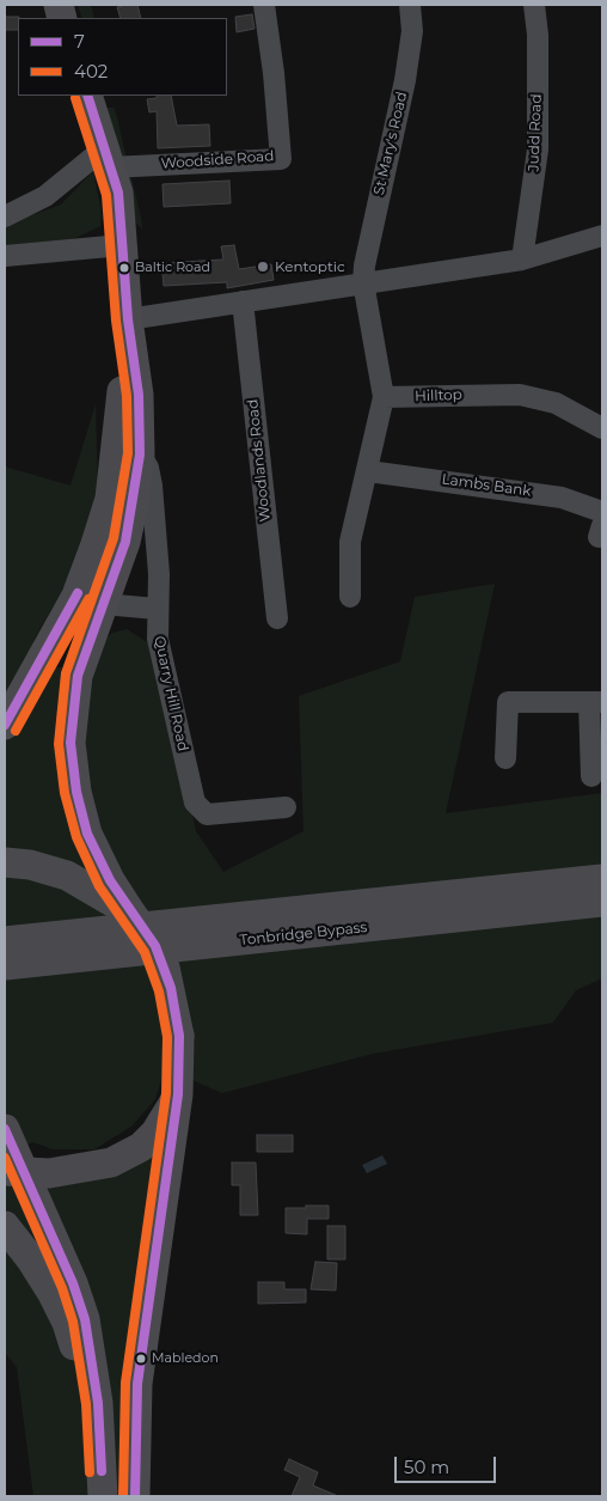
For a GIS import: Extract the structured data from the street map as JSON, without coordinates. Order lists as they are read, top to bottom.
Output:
{
  "streets": {
    "highway": ["Quarry Hill Road", "Tonbridge Bypass"],
    "street": [
      "Judd Road",
      "St Mary's Road",
      "Woodside Road",
      "Hilltop",
      "Woodlands Road",
      "Lambs Bank"
    ]
  },
  "crossings": [
    ["Woodside Road", "Quarry Hill Road"]
  ],
  "places": ["Kentoptic", "Baltic Road", "Mabledon"],
  "lines": ["transit line 7", "transit line 402"],
  "legend": ["7", "402"],
  "scale_bar": "50 m"
}
